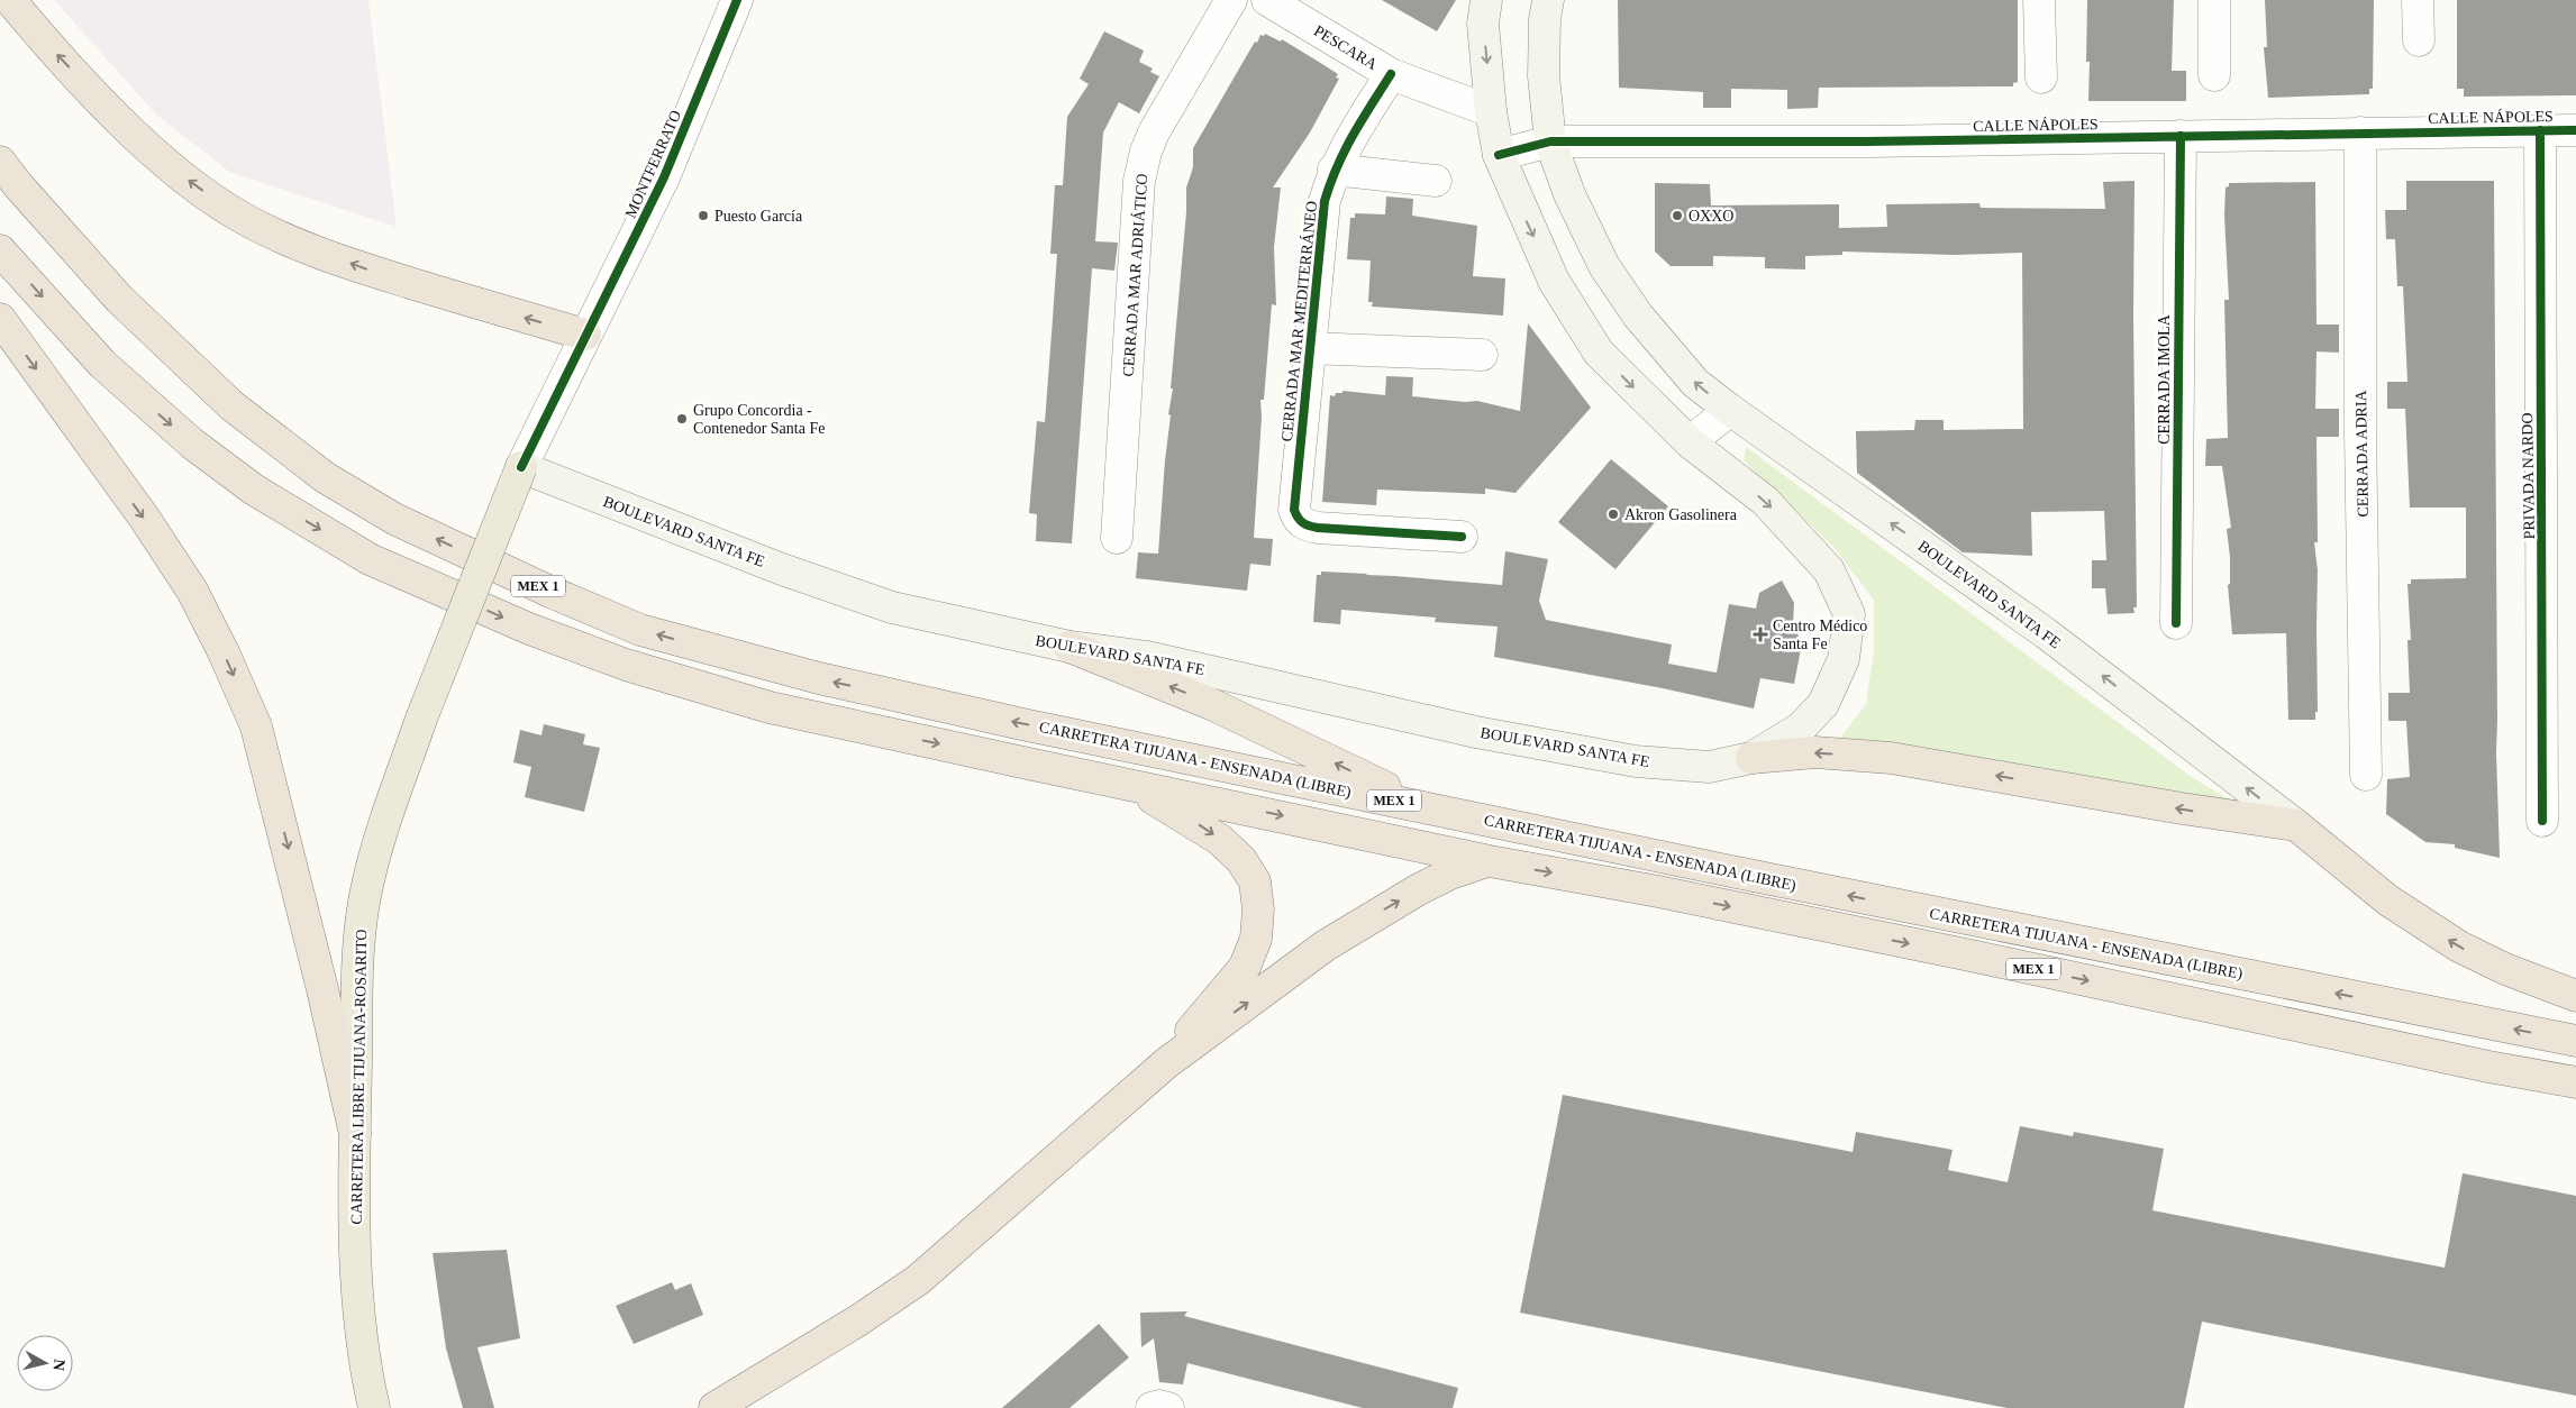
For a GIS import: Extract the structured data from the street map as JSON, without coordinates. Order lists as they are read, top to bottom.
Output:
{
  "streets": {
    "highway": ["MEX 1", "CARRETERA TIJUANA - ENSENADA (LIBRE)"],
    "main road": ["BOULEVARD SANTA FE", "CARRETERA LIBRE TIJUANA-ROSARITO"],
    "street": [
      "PESCARA",
      "CALLE NÁPOLES",
      "MONTFERRATO",
      "CERRADA MAR ADRIÁTICO",
      "CERRADA MAR MEDITERRÁNEO",
      "CERRADA IMOLA",
      "CERRADA ADRIA",
      "PRIVADA NARDO"
    ]
  },
  "crossings": [
    ["PESCARA", "CERRADA MAR MEDITERRÁNEO"],
    ["PESCARA", "BOULEVARD SANTA FE"],
    ["CALLE NÁPOLES", "CERRADA IMOLA"],
    ["CALLE NÁPOLES", "CERRADA ADRIA"],
    ["CALLE NÁPOLES", "PRIVADA NARDO"],
    ["CALLE NÁPOLES", "BOULEVARD SANTA FE"],
    ["MONTFERRATO", "BOULEVARD SANTA FE"],
    ["MONTFERRATO", "CARRETERA LIBRE TIJUANA-ROSARITO"],
    ["BOULEVARD SANTA FE", "CARRETERA LIBRE TIJUANA-ROSARITO"]
  ],
  "places": {
    "other": [
      "Puesto García",
      "OXXO",
      "Grupo Concordia - Contenedor Santa Fe",
      "Akron Gasolinera"
    ],
    "health": ["Centro Médico Santa Fe"]
  },
  "north": "right"
}
